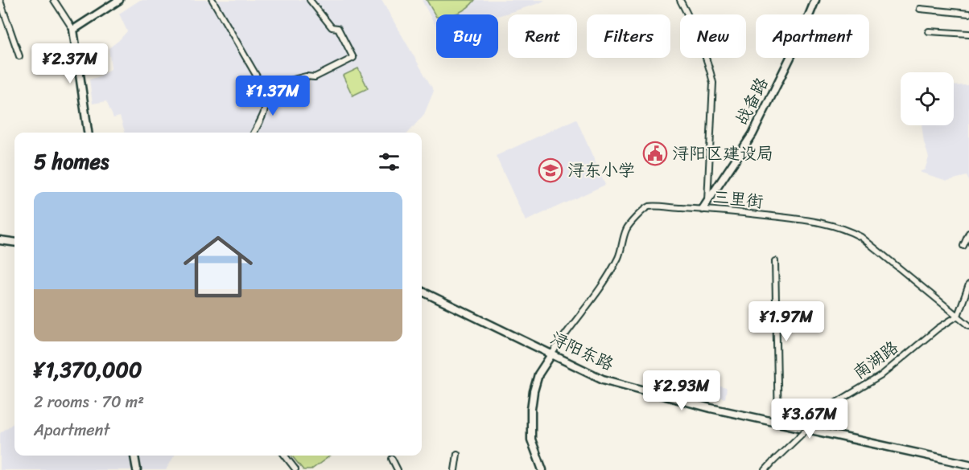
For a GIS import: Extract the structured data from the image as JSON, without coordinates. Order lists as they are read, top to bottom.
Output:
{
  "streets": {
    "main road": ["战备路", "浔阳东路"],
    "street": ["三里街", "南湖路"]
  },
  "crossings": [
    ["战备路", "三里街"],
    ["三里街", "浔阳东路"],
    ["三里街", "南湖路"]
  ],
  "places": {
    "public building": ["浔阳区建设局"],
    "school or university": ["浔东小学"]
  },
  "page": {
    "chip": [
      "Buy",
      "Rent",
      "Filters",
      "New",
      "Apartment"
    ],
    "price": [
      "¥2.37M",
      "¥1.37M",
      "¥1.97M",
      "¥2.93M",
      "¥3.67M"
    ],
    "heading": "5 homes",
    "list": [
      {
        "name": "¥1,370,000",
        "note": "2 rooms · 70 m² · Apartment"
      }
    ]
  }
}
